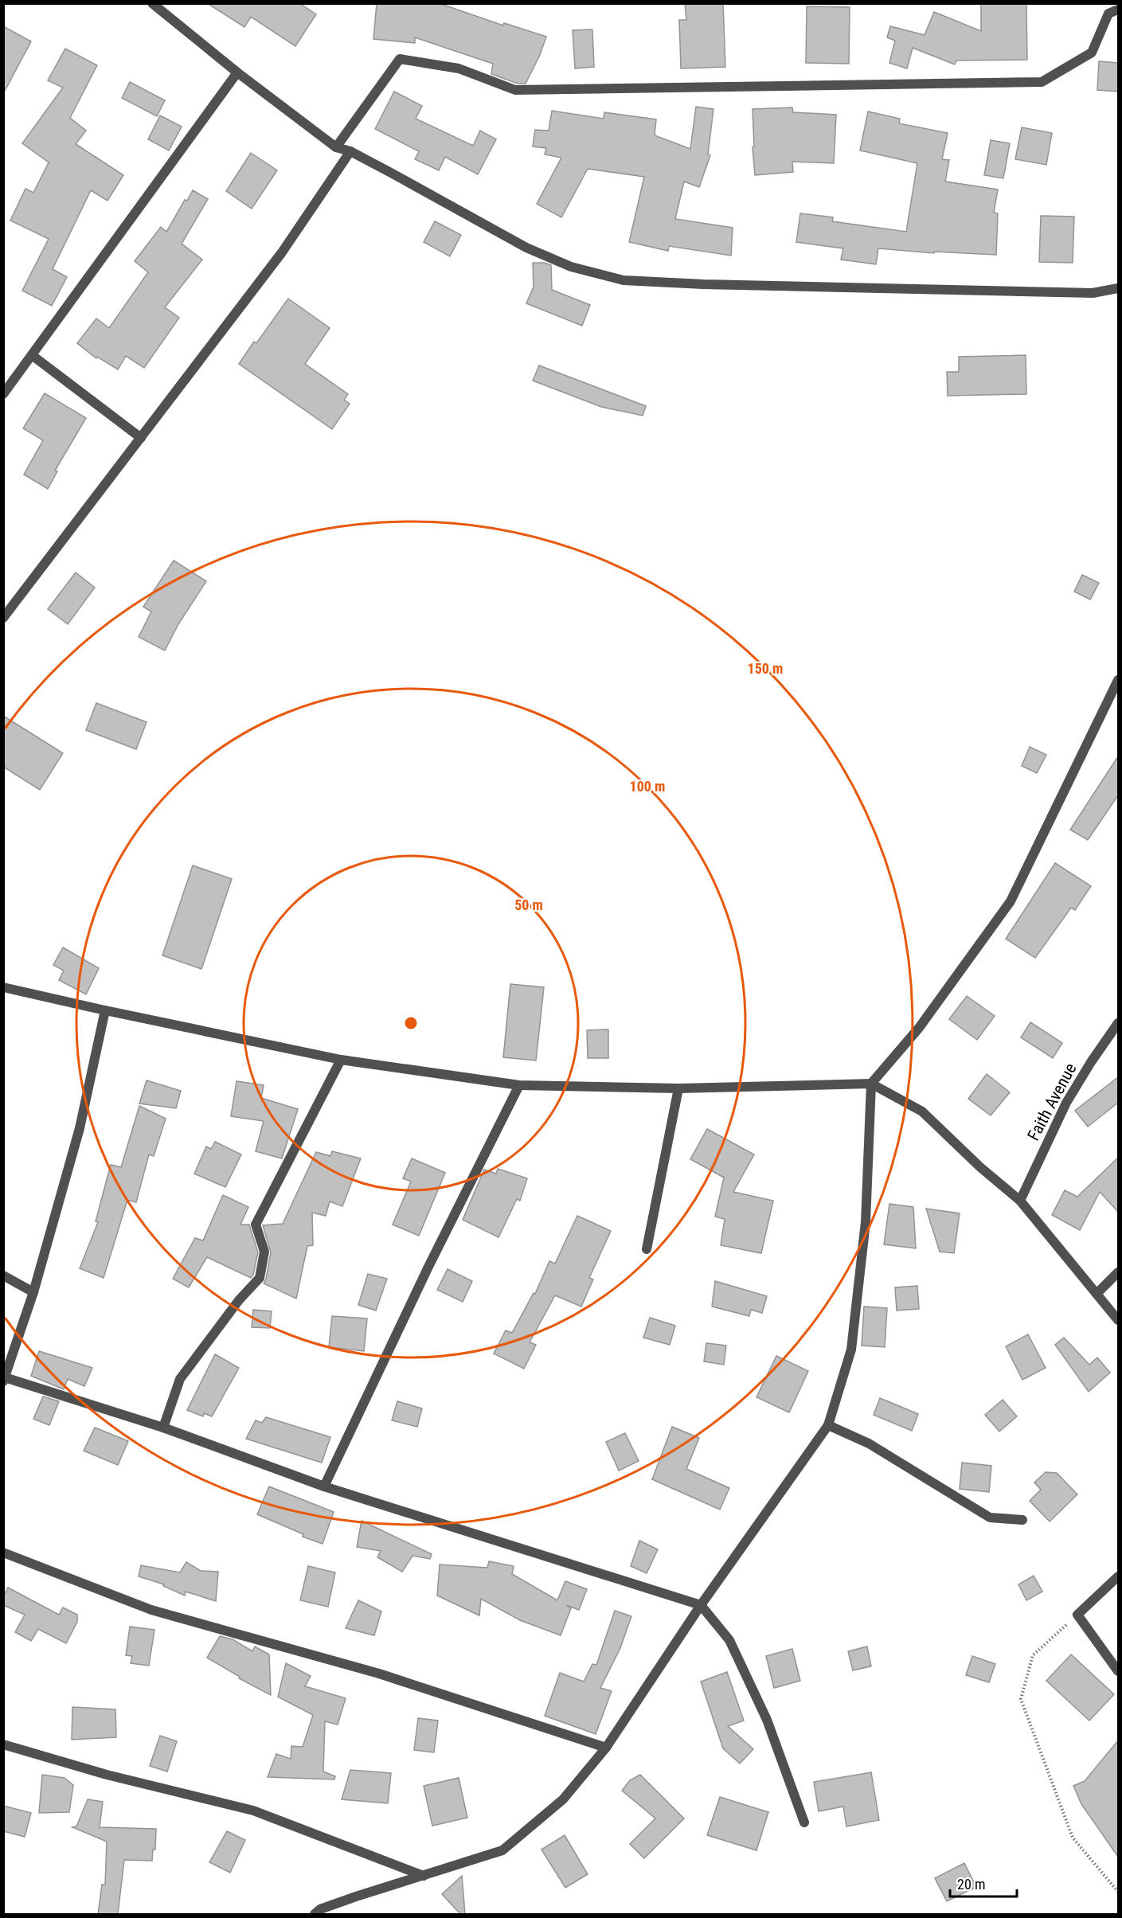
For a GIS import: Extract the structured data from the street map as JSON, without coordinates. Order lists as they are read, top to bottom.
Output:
{
  "streets": {
    "street": ["Faith Avenue"]
  },
  "scale_bar": "20 m",
  "rings": ["150 m", "100 m", "50 m"]
}
